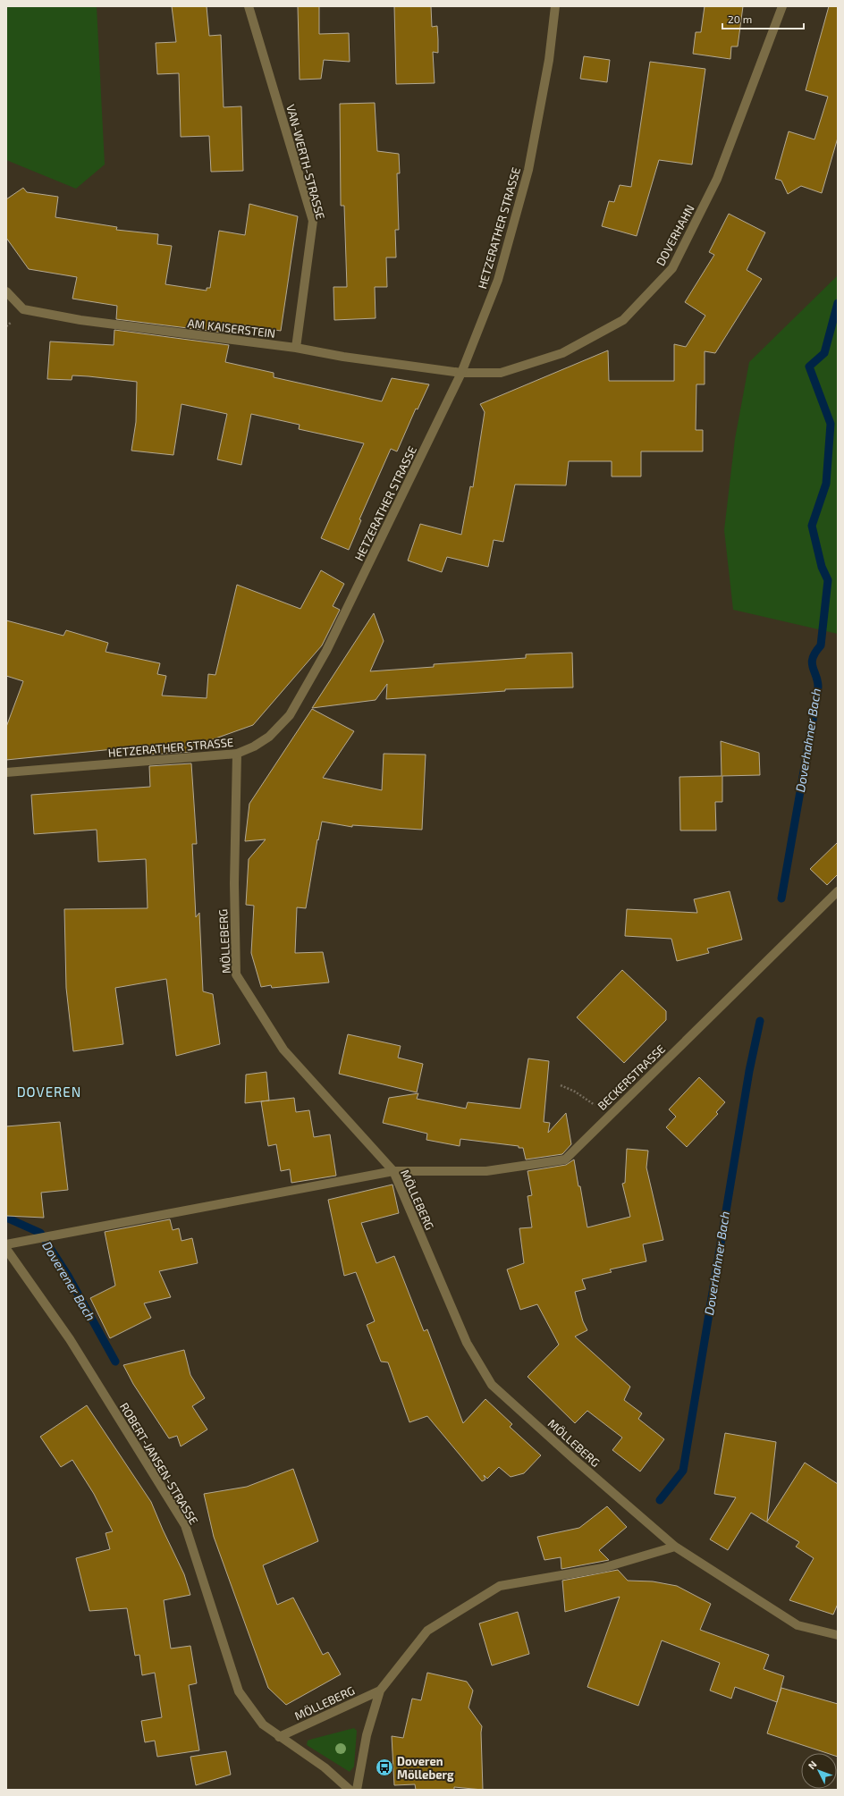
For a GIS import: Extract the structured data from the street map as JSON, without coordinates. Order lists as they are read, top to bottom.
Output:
{
  "streets": {
    "street": [
      "VAN-WERTH-STRASSE",
      "HETZERATHER STRASSE",
      "DOVERHAHN",
      "AM KAISERSTEIN",
      "MÖLLEBERG",
      "BECKERSTRASSE",
      "ROBERT-JANSEN-STRASSE"
    ]
  },
  "crossings": [
    ["VAN-WERTH-STRASSE", "AM KAISERSTEIN"],
    ["HETZERATHER STRASSE", "DOVERHAHN"],
    ["HETZERATHER STRASSE", "AM KAISERSTEIN"],
    ["HETZERATHER STRASSE", "MÖLLEBERG"],
    ["DOVERHAHN", "AM KAISERSTEIN"],
    ["MÖLLEBERG", "BECKERSTRASSE"],
    ["MÖLLEBERG", "ROBERT-JANSEN-STRASSE"]
  ],
  "districts": ["DOVEREN"],
  "water": ["Doverhahner Bach", "Doverener Bach"],
  "places": {
    "bus stop": ["Doveren Mölleberg"]
  },
  "scale_bar": "20 m",
  "north": "top left"
}
